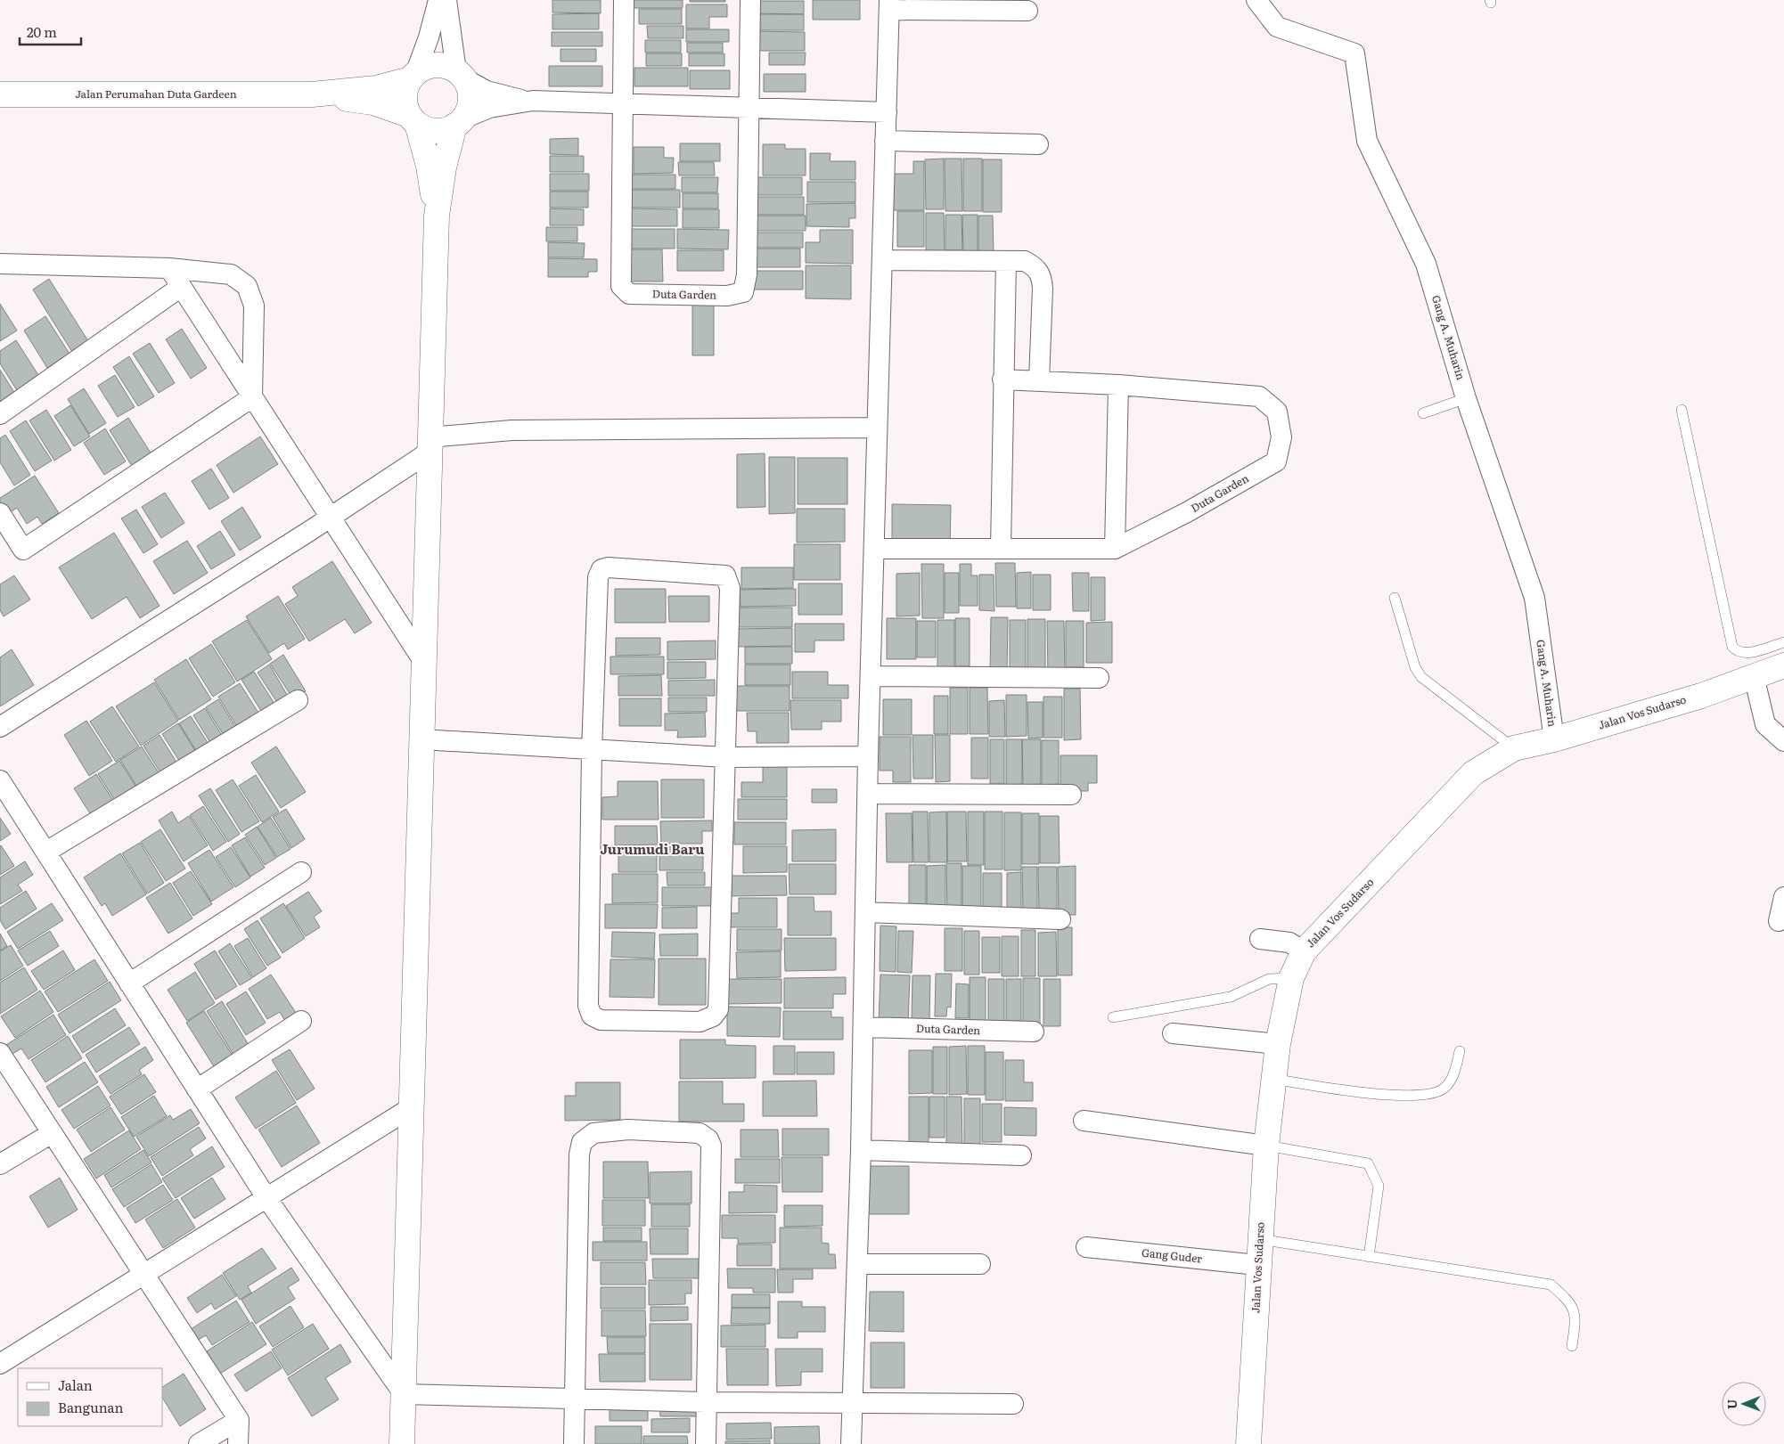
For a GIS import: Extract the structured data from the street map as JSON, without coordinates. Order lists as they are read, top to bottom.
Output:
{
  "streets": {
    "street": [
      "Jalan Perumahan Duta Gardeen",
      "Duta Garden",
      "Gang A. Muharin",
      "Jalan Vos Sudarso",
      "Gang Guder"
    ]
  },
  "crossings": [
    ["Gang A. Muharin", "Jalan Vos Sudarso"],
    ["Jalan Vos Sudarso", "Gang Guder"]
  ],
  "districts": ["Jurumudi Baru"],
  "legend": ["Jalan", "Bangunan"],
  "scale_bar": "20 m",
  "north": "left"
}
